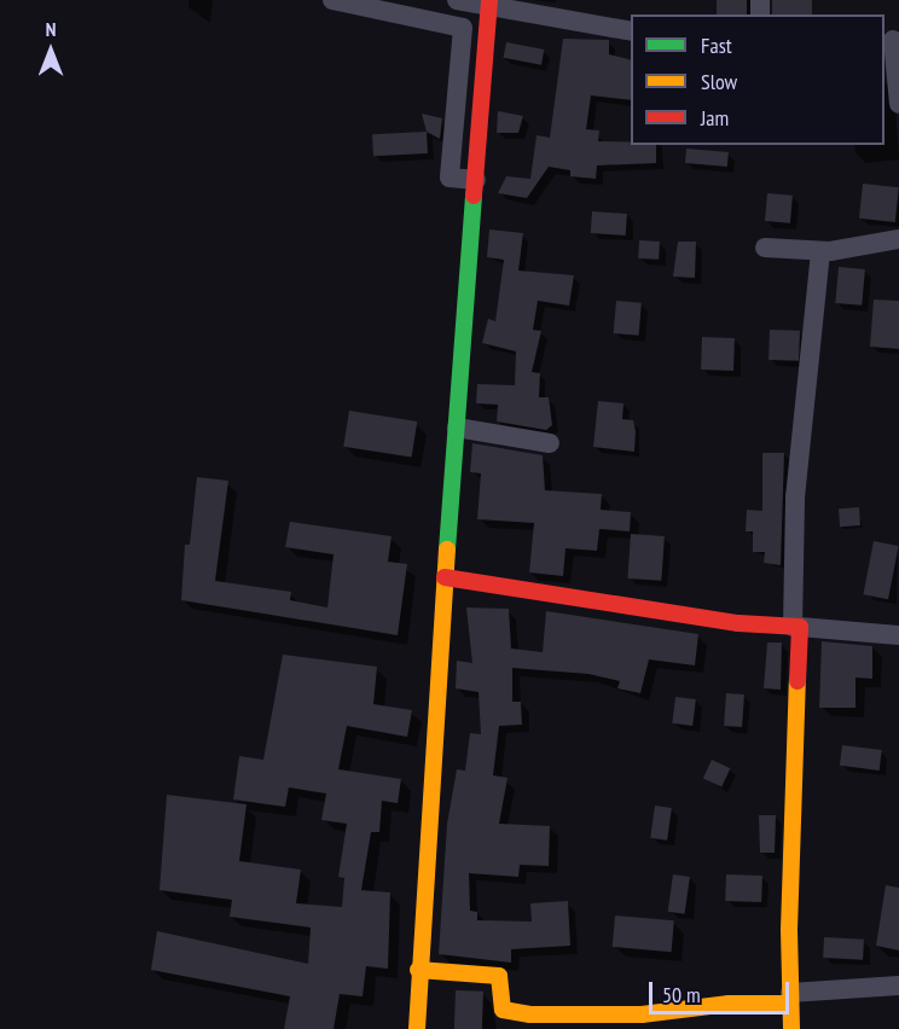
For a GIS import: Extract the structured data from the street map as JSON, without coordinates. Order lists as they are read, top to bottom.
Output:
{
  "legend": ["Fast", "Slow", "Jam"],
  "scale_bar": "50 m",
  "north": "top"
}
